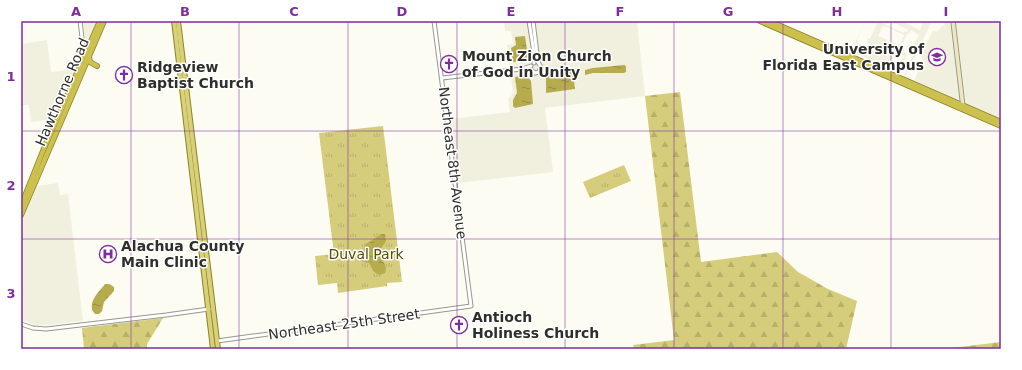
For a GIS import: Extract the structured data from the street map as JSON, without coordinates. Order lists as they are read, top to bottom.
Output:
{
  "streets": {
    "highway": ["Hawthorne Road"],
    "street": ["Northeast 8th Avenue", "Northeast 25th Street"]
  },
  "crossings": [
    ["Northeast 8th Avenue", "Northeast 25th Street"]
  ],
  "parks": ["Duval Park"],
  "places": {
    "school or university": ["University of Florida East Campus"],
    "church": ["Mount Zion Church of God in Unity", "Ridgeview Baptist Church", "Antioch Holiness Church"],
    "hospital": ["Alachua County Main Clinic"]
  },
  "grid": {
    "columns": [
      "A",
      "B",
      "C",
      "D",
      "E",
      "F",
      "G",
      "H",
      "I"
    ],
    "rows": ["1", "2", "3"]
  }
}
